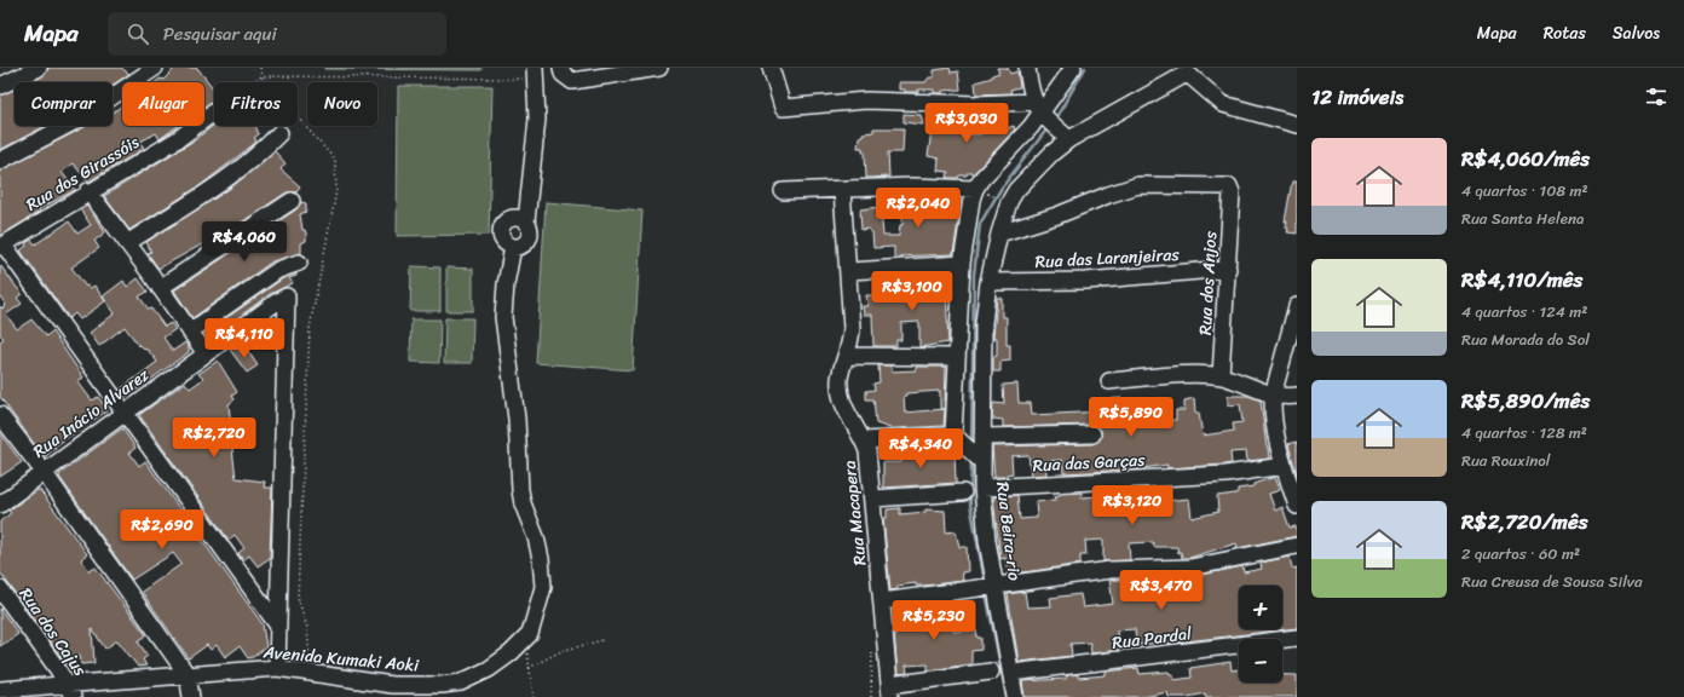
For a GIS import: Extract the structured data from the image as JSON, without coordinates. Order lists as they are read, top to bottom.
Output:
{
  "streets": {
    "street": [
      "Rua dos Girassóis",
      "Rua das Laranjeiras",
      "Rua dos Anjos",
      "Rua Inácio Alvarez",
      "Rua das Garças",
      "Rua Macapera",
      "Rua Beira-rio",
      "Rua dos Cajus",
      "Rua Pardal",
      "Avenida Kumaki Aoki"
    ]
  },
  "crossings": [
    ["Rua das Laranjeiras", "Rua dos Anjos"],
    ["Rua das Laranjeiras", "Rua Beira-rio"],
    ["Rua dos Anjos", "Rua Beira-rio"],
    ["Rua das Garças", "Rua Beira-rio"],
    ["Rua Beira-rio", "Rua Pardal"],
    ["Rua dos Cajus", "Avenida Kumaki Aoki"]
  ],
  "page": {
    "header": "Mapa",
    "search": "Pesquisar aqui",
    "nav": ["Mapa", "Rotas", "Salvos"],
    "heading": "12 imóveis",
    "chip": [
      "Comprar",
      "Alugar",
      "Filtros",
      "Novo"
    ],
    "price": [
      "R$3,030",
      "R$2,040",
      "R$4,060",
      "R$3,100",
      "R$4,110",
      "R$5,890",
      "R$2,720",
      "R$4,340",
      "R$3,120",
      "R$2,690",
      "R$3,470",
      "R$5,230"
    ],
    "list": [
      {
        "name": "R$4,060/mês",
        "note": "4 quartos · 108 m² · Rua Santa Helena"
      },
      {
        "name": "R$4,110/mês",
        "note": "4 quartos · 124 m² · Rua Morada do Sol"
      },
      {
        "name": "R$5,890/mês",
        "note": "4 quartos · 128 m² · Rua Rouxinol"
      },
      {
        "name": "R$2,720/mês",
        "note": "2 quartos · 60 m² · Rua Creusa de Sousa Silva"
      }
    ],
    "map_buttons": ["+", "−"]
  }
}
